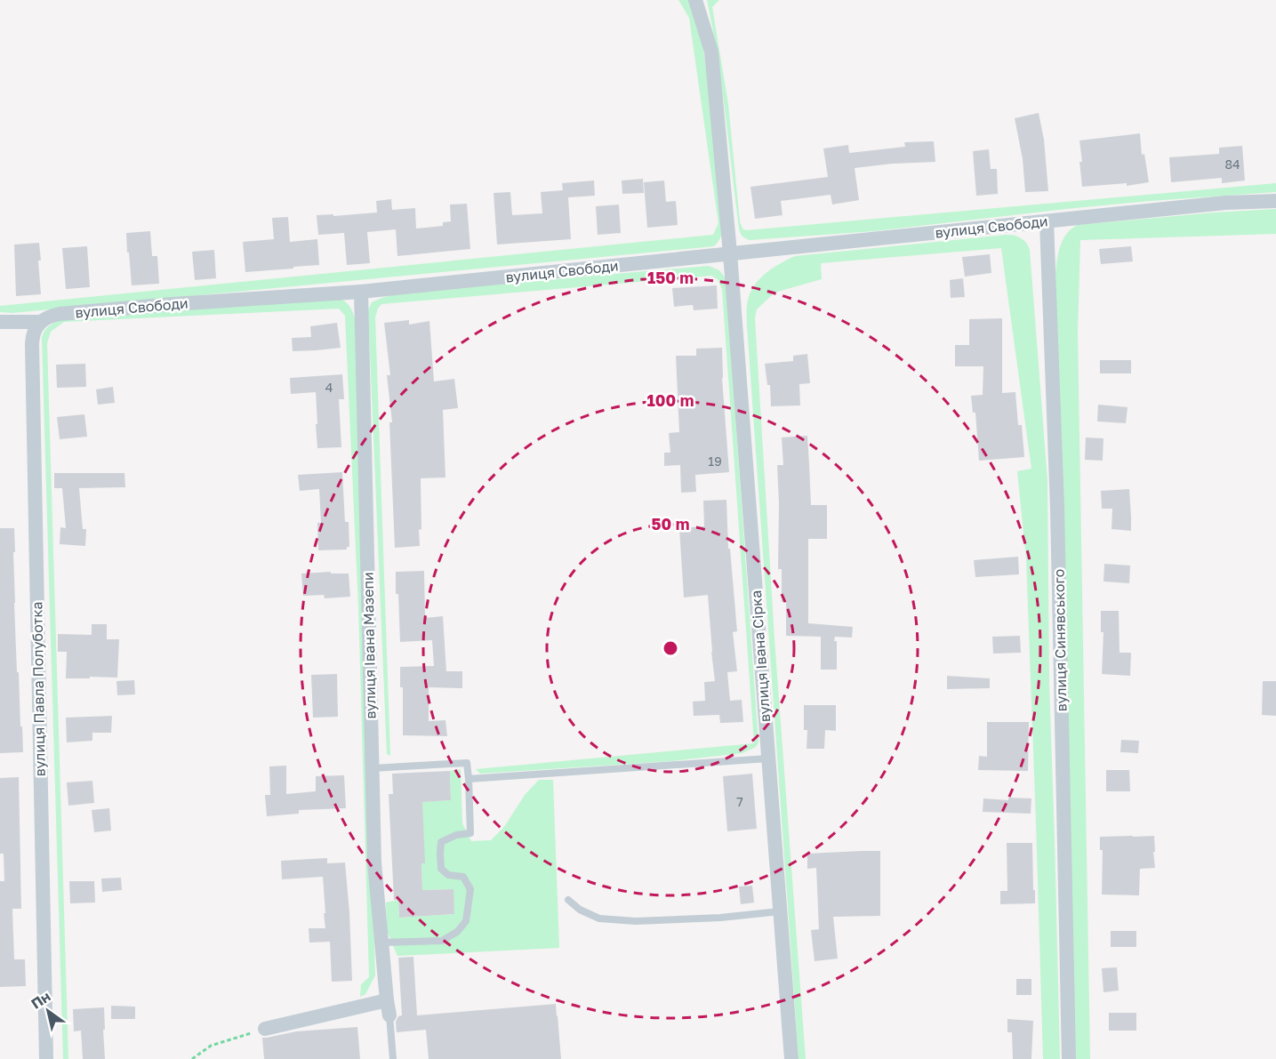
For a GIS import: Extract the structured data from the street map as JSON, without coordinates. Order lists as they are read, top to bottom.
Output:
{
  "streets": {
    "street": [
      "вулиця Свободи",
      "вулиця Синявського",
      "вулиця Івана Мазепи",
      "вулиця Івана Сірка",
      "вулиця Павла Полуботка"
    ]
  },
  "crossings": [
    ["вулиця Свободи", "вулиця Синявського"],
    ["вулиця Свободи", "вулиця Івана Мазепи"],
    ["вулиця Свободи", "вулиця Івана Сірка"],
    ["вулиця Свободи", "вулиця Павла Полуботка"]
  ],
  "house_numbers": [
    "84",
    "4",
    "19",
    "7"
  ],
  "north": "top left",
  "rings": ["150 m", "100 m", "50 m"]
}
